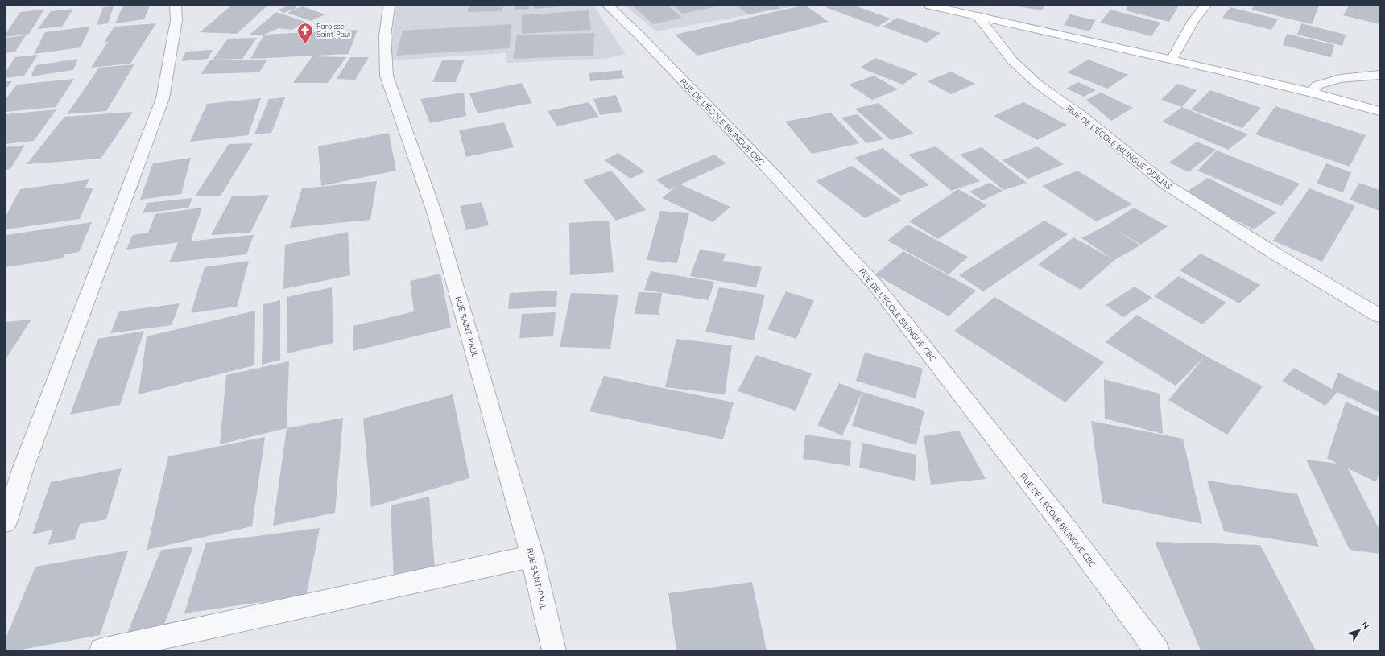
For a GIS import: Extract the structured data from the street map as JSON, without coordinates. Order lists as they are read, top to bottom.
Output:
{
  "streets": {
    "street": ["RUE DE L'ÉCOLE BILINGUE CBC", "RUE DE L'ÉCOLE BILINGUE ODILIAS", "RUE SAINT-PAUL"]
  },
  "places": {
    "church": ["Paroisse Saint-Paul"]
  },
  "north": "top right"
}
